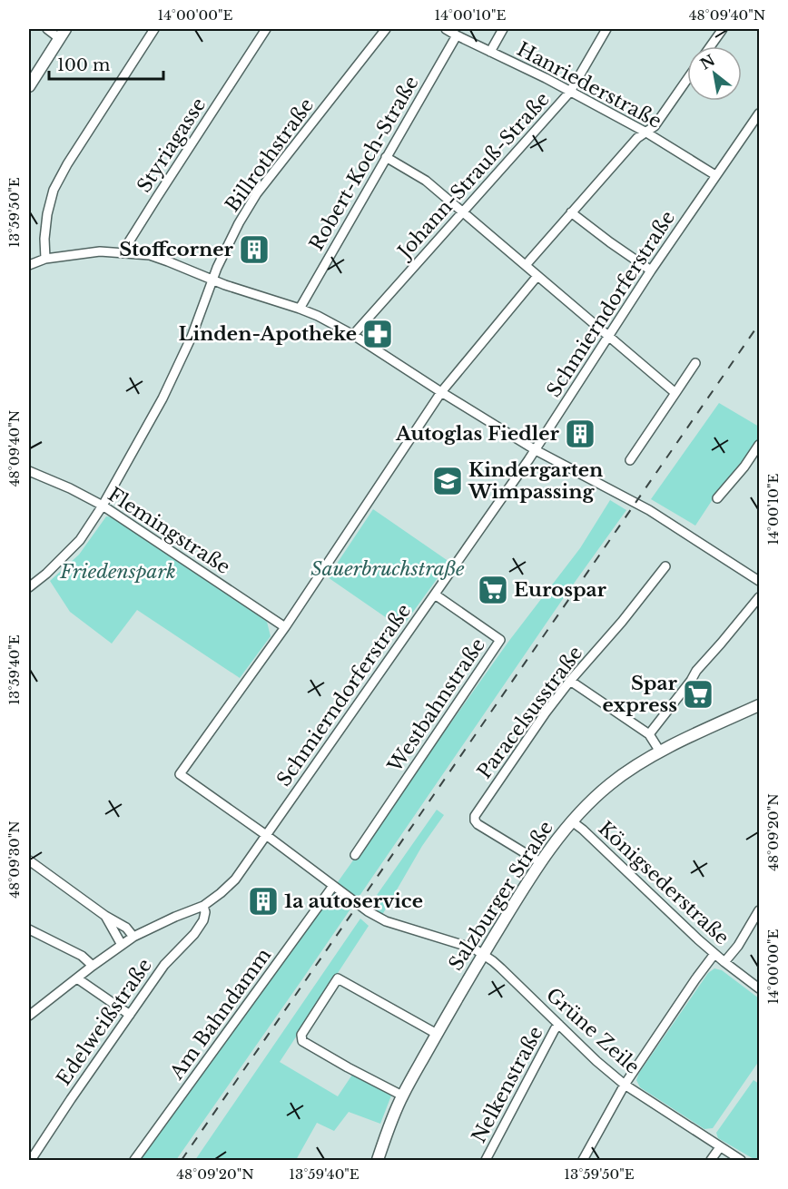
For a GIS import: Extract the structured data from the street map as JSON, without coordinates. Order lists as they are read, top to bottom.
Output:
{
  "streets": {
    "main road": ["Salzburger Straße"],
    "street": [
      "Hanriederstraße",
      "Styriagasse",
      "Billrothstraße",
      "Robert-Koch-Straße",
      "Johann-Strauß-Straße",
      "Schmierndorferstraße",
      "Flemingstraße",
      "Westbahnstraße",
      "Paracelsusstraße",
      "Königsederstraße",
      "Am Bahndamm",
      "Edelweißstraße",
      "Grüne Zeile",
      "Nelkenstraße"
    ]
  },
  "crossings": [
    ["Hanriederstraße", "Robert-Koch-Straße"],
    ["Hanriederstraße", "Johann-Strauß-Straße"],
    ["Hanriederstraße", "Schmierndorferstraße"],
    ["Billrothstraße", "Flemingstraße"],
    ["Schmierndorferstraße", "Westbahnstraße"],
    ["Schmierndorferstraße", "Edelweißstraße"],
    ["Schmierndorferstraße", "Grüne Zeile"],
    ["Paracelsusstraße", "Salzburger Straße"],
    ["Königsederstraße", "Salzburger Straße"],
    ["Salzburger Straße", "Grüne Zeile"],
    ["Am Bahndamm", "Grüne Zeile"],
    ["Grüne Zeile", "Nelkenstraße"]
  ],
  "parks": ["Sauerbruchstraße", "Friedenspark"],
  "places": {
    "building": ["Stoffcorner", "Autoglas Fiedler", "1a autoservice"],
    "pharmacy": ["Linden-Apotheke"],
    "school or university": ["Kindergarten Wimpassing"],
    "supermarket": ["Eurospar", "Spar express"]
  },
  "scale_bar": "100 m",
  "north": "top left",
  "coordinates": [
    "14°00'00\"E",
    "14°00'10\"E",
    "48°09'40\"N",
    "13°59'50\"E",
    "13°59'40\"E",
    "48°09'20\"N",
    "48°09'30\"N"
  ]
}
